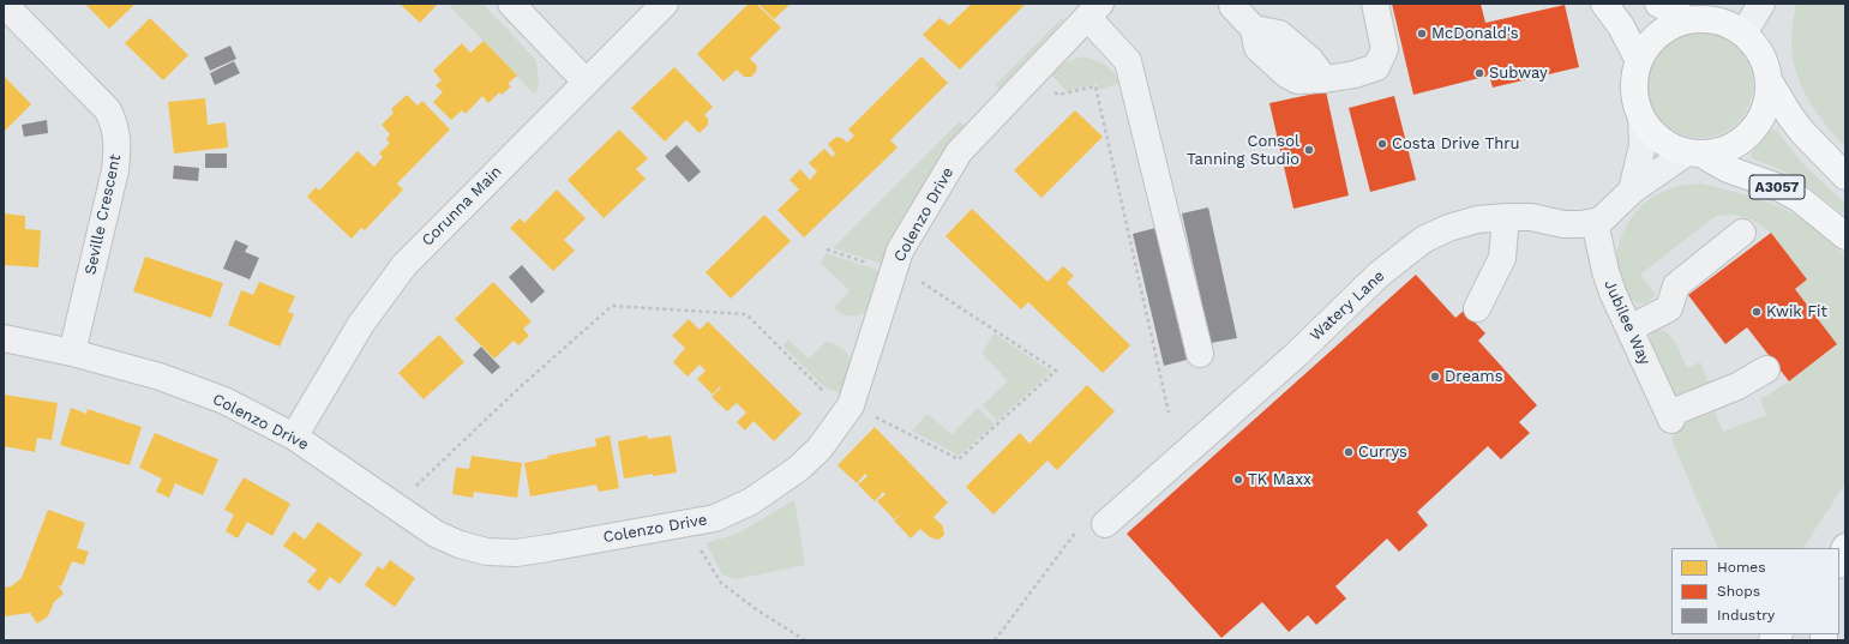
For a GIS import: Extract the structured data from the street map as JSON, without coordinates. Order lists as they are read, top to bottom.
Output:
{
  "streets": {
    "main road": ["A3057"],
    "street": [
      "Corunna Main",
      "Seville Crescent",
      "Colenzo Drive",
      "Watery Lane",
      "Jubilee Way"
    ]
  },
  "crossings": [
    ["Corunna Main", "Colenzo Drive"],
    ["Seville Crescent", "Colenzo Drive"],
    ["Watery Lane", "Jubilee Way"]
  ],
  "places": [
    "McDonald's",
    "Subway",
    "Costa Drive Thru",
    "Consol Tanning Studio",
    "Kwik Fit",
    "Dreams",
    "Currys",
    "TK Maxx"
  ],
  "legend": ["Homes", "Shops", "Industry"]
}
